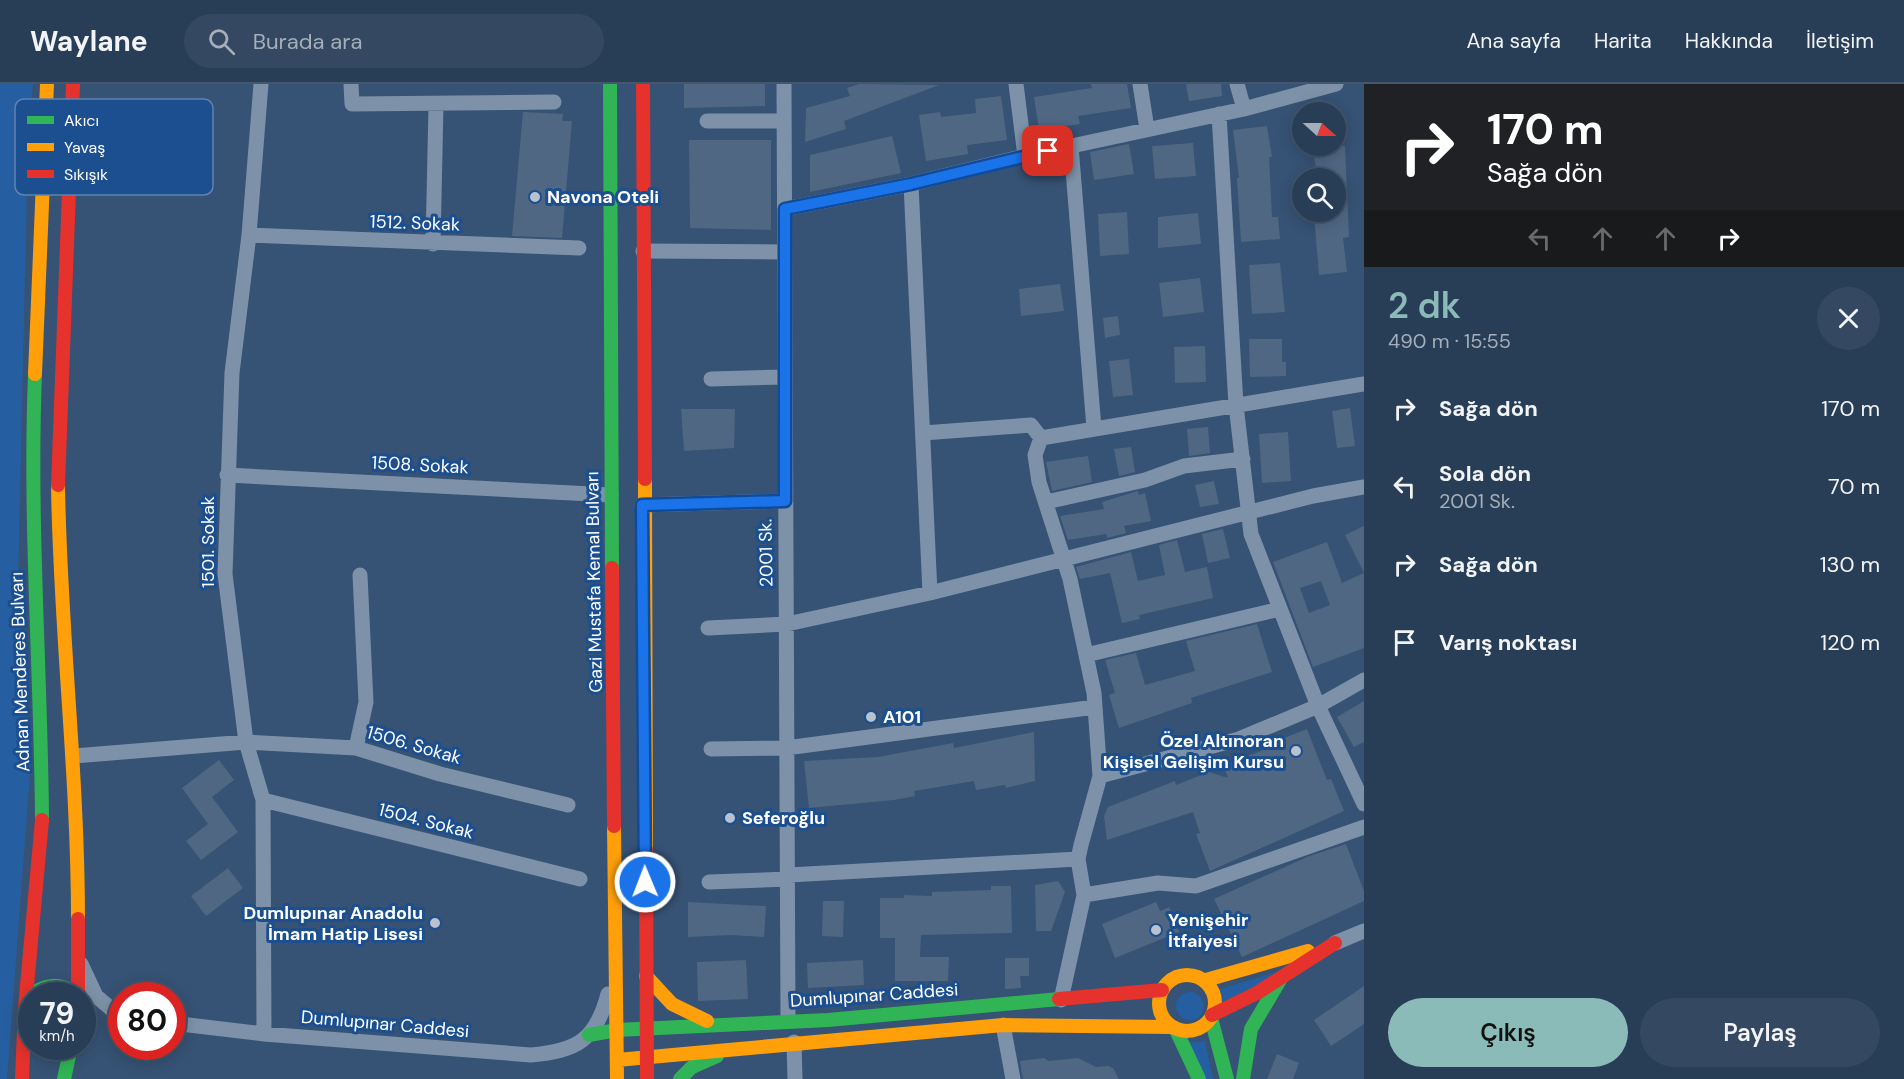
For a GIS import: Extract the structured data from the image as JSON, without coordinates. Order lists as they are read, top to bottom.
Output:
{
  "streets": {
    "main road": ["Gazi Mustafa Kemal Bulvarı", "Adnan Menderes Bulvarı", "Dumlupınar Caddesi"],
    "street": [
      "1512. Sokak",
      "1508. Sokak",
      "1501. Sokak",
      "2001 Sk.",
      "1506. Sokak",
      "1504. Sokak"
    ]
  },
  "crossings": [
    ["1512. Sokak", "1501. Sokak"],
    ["1508. Sokak", "1501. Sokak"],
    ["1508. Sokak", "Gazi Mustafa Kemal Bulvarı"],
    ["1501. Sokak", "1506. Sokak"],
    ["1501. Sokak", "1504. Sokak"],
    ["1501. Sokak", "Dumlupınar Caddesi"],
    ["2001 Sk.", "Dumlupınar Caddesi"],
    ["Gazi Mustafa Kemal Bulvarı", "Dumlupınar Caddesi"]
  ],
  "places": [
    "Navona Oteli",
    "A101",
    "Özel Altınoran Kişisel Gelişim Kursu",
    "Seferoğlu",
    "Dumlupınar Anadolu İmam Hatip Lisesi",
    "Yenişehir İtfaiyesi"
  ],
  "legend": ["Akıcı", "Yavaş", "Sıkışık"],
  "north": "right",
  "page": {
    "header": "Waylane",
    "search": "Burada ara",
    "nav": [
      "Ana sayfa",
      "Harita",
      "Hakkında",
      "İletişim"
    ],
    "turn": ["170 m", "Sağa dön"],
    "heading": ["2 dk", "490 m · 15:55"],
    "list": [
      {
        "name": "Sağa dön",
        "value": "170 m"
      },
      {
        "name": "Sola dön",
        "note": "2001 Sk.",
        "value": "70 m"
      },
      {
        "name": "Sağa dön",
        "value": "130 m"
      },
      {
        "name": "Varış noktası",
        "value": "120 m"
      }
    ],
    "speed": "79 km/h",
    "limit": "80",
    "buttons": ["Çıkış", "Paylaş"]
  }
}
